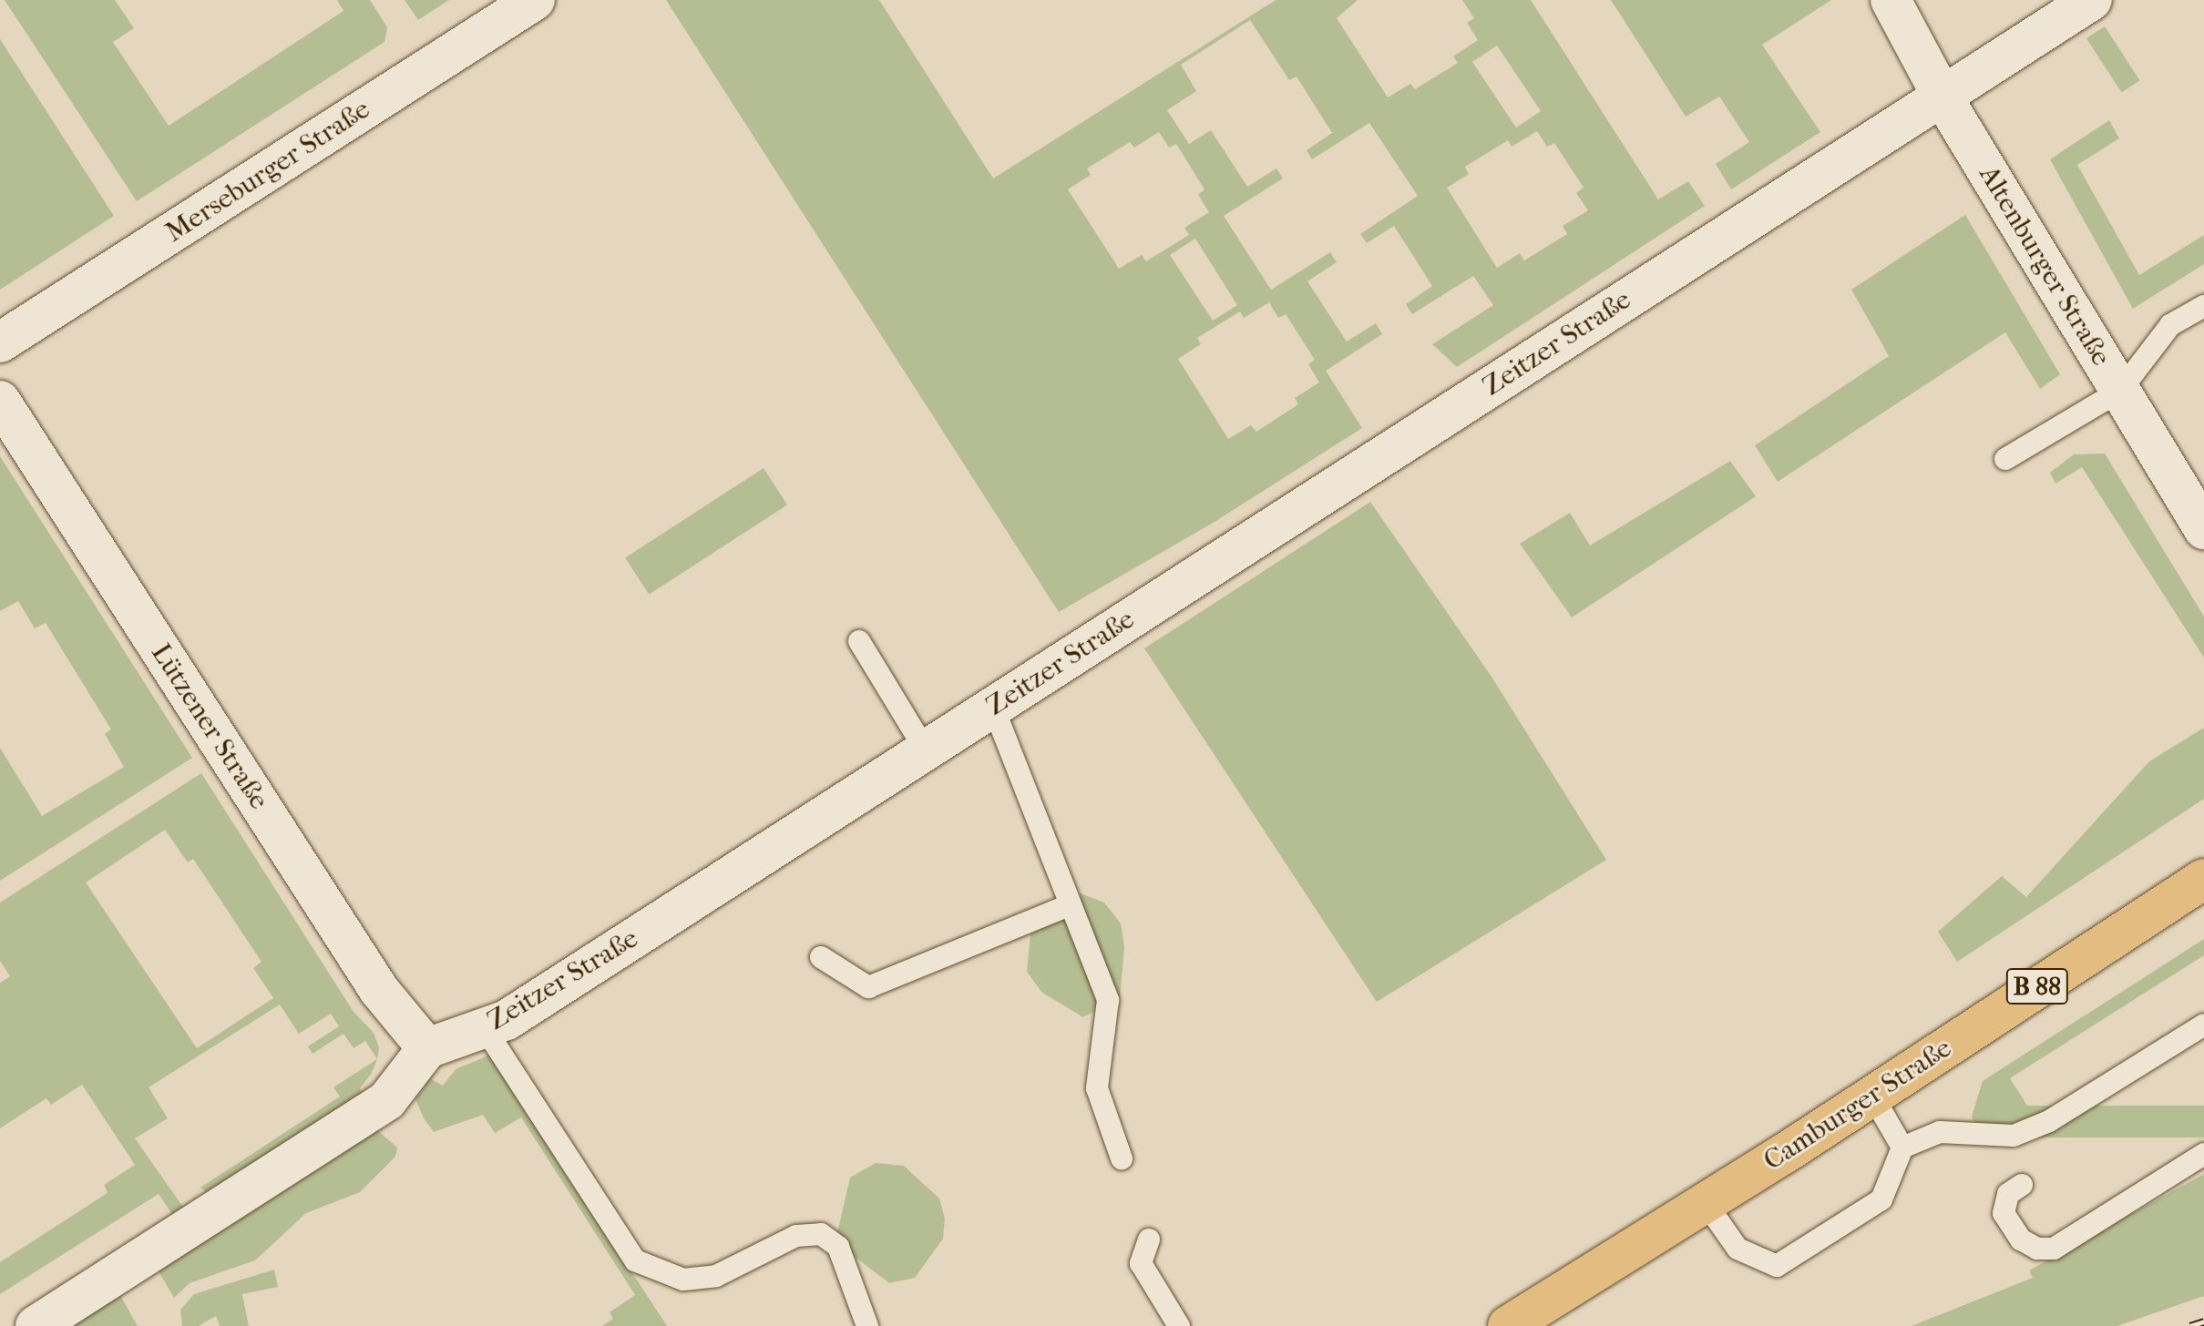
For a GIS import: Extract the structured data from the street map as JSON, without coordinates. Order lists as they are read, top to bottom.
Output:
{
  "streets": {
    "main road": ["B 88", "Camburger Straße"],
    "street": [
      "Merseburger Straße",
      "Altenburger Straße",
      "Zeitzer Straße",
      "Lützener Straße"
    ]
  },
  "crossings": [
    ["Altenburger Straße", "Zeitzer Straße"],
    ["Zeitzer Straße", "Lützener Straße"]
  ]
}
